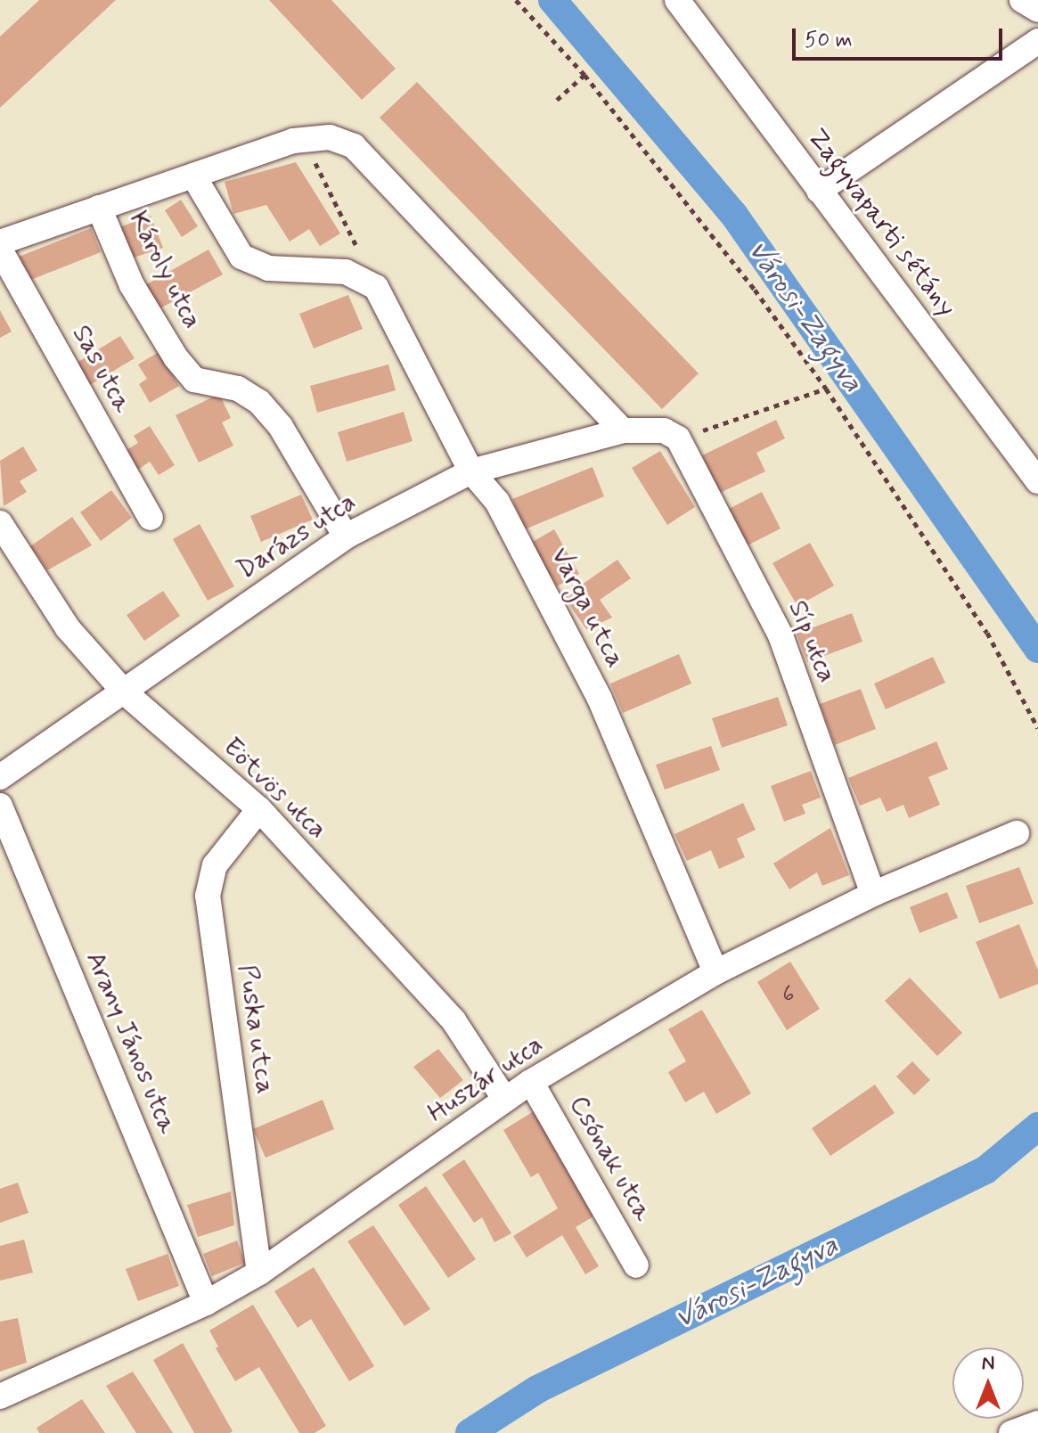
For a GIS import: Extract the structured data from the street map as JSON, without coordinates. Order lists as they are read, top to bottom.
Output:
{
  "streets": {
    "street": [
      "Zagyvaparti sétány",
      "Károly utca",
      "Sas utca",
      "Darázs utca",
      "Varga utca",
      "Síp utca",
      "Eötvös utca",
      "Puska utca",
      "Arany János utca",
      "Huszár utca",
      "Csónak utca"
    ]
  },
  "crossings": [
    ["Károly utca", "Darázs utca"],
    ["Darázs utca", "Varga utca"],
    ["Darázs utca", "Síp utca"],
    ["Darázs utca", "Eötvös utca"],
    ["Varga utca", "Huszár utca"],
    ["Síp utca", "Huszár utca"],
    ["Eötvös utca", "Puska utca"],
    ["Eötvös utca", "Huszár utca"],
    ["Puska utca", "Huszár utca"],
    ["Arany János utca", "Huszár utca"],
    ["Huszár utca", "Csónak utca"]
  ],
  "water": ["Városi-Zagyva"],
  "house_numbers": ["6"],
  "scale_bar": "50 m",
  "north": "top"
}
